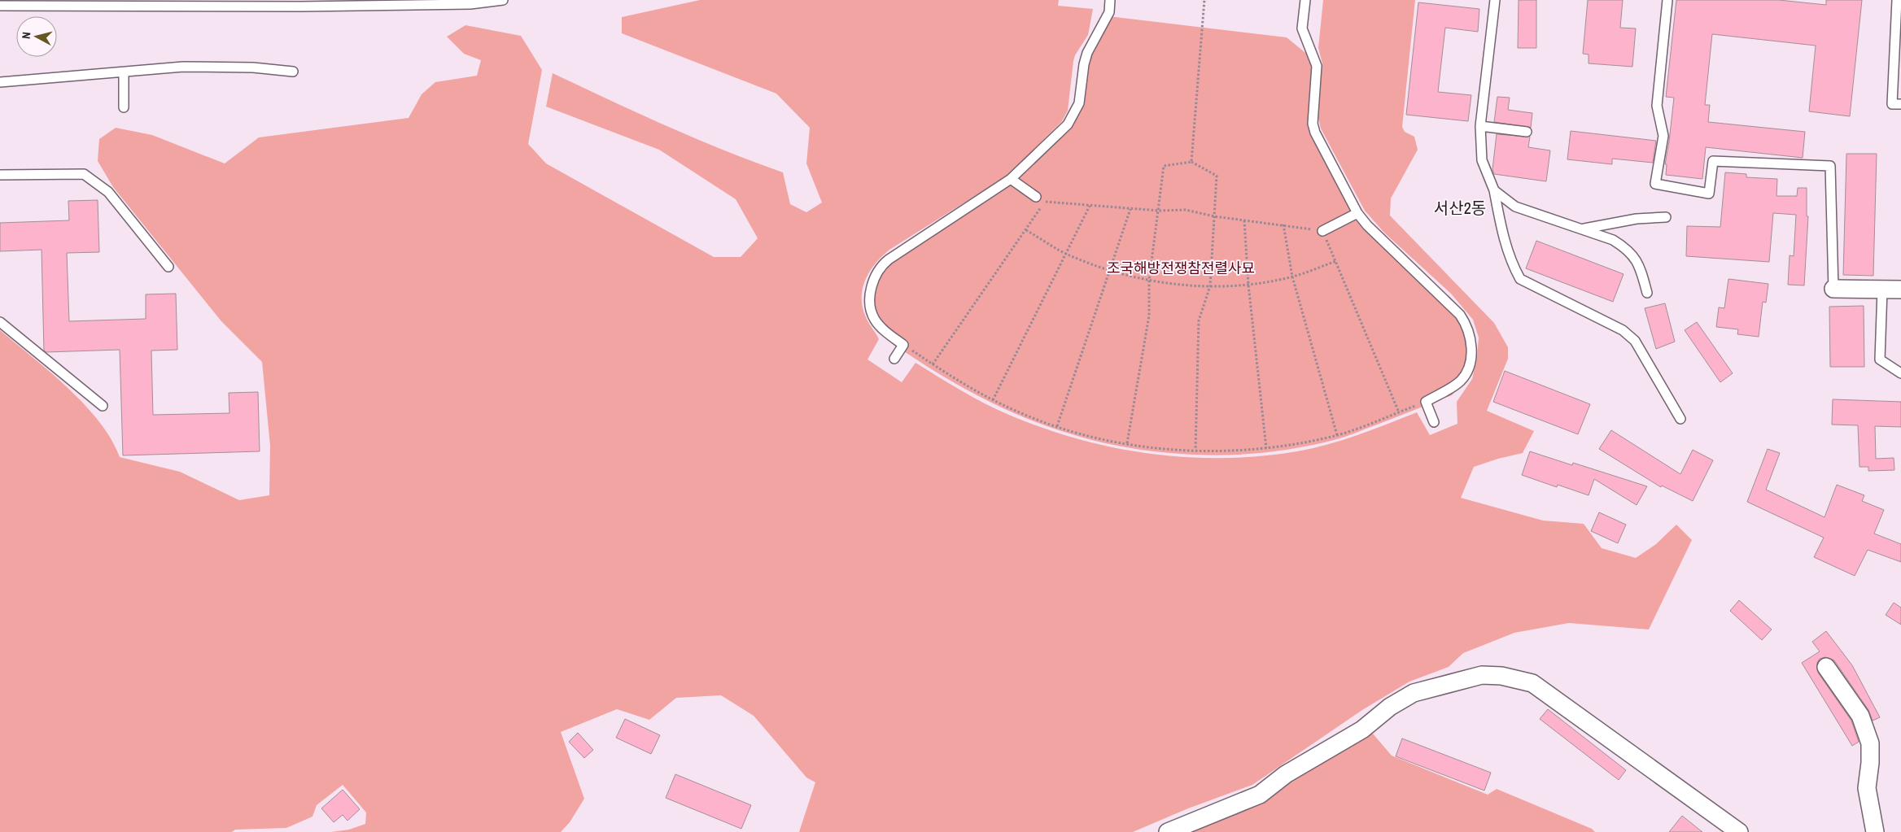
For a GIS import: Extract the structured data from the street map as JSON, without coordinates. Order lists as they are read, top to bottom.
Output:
{
  "districts": ["서산2동"],
  "parks": ["조국해방전쟁참전렬사묘"],
  "north": "left"
}
